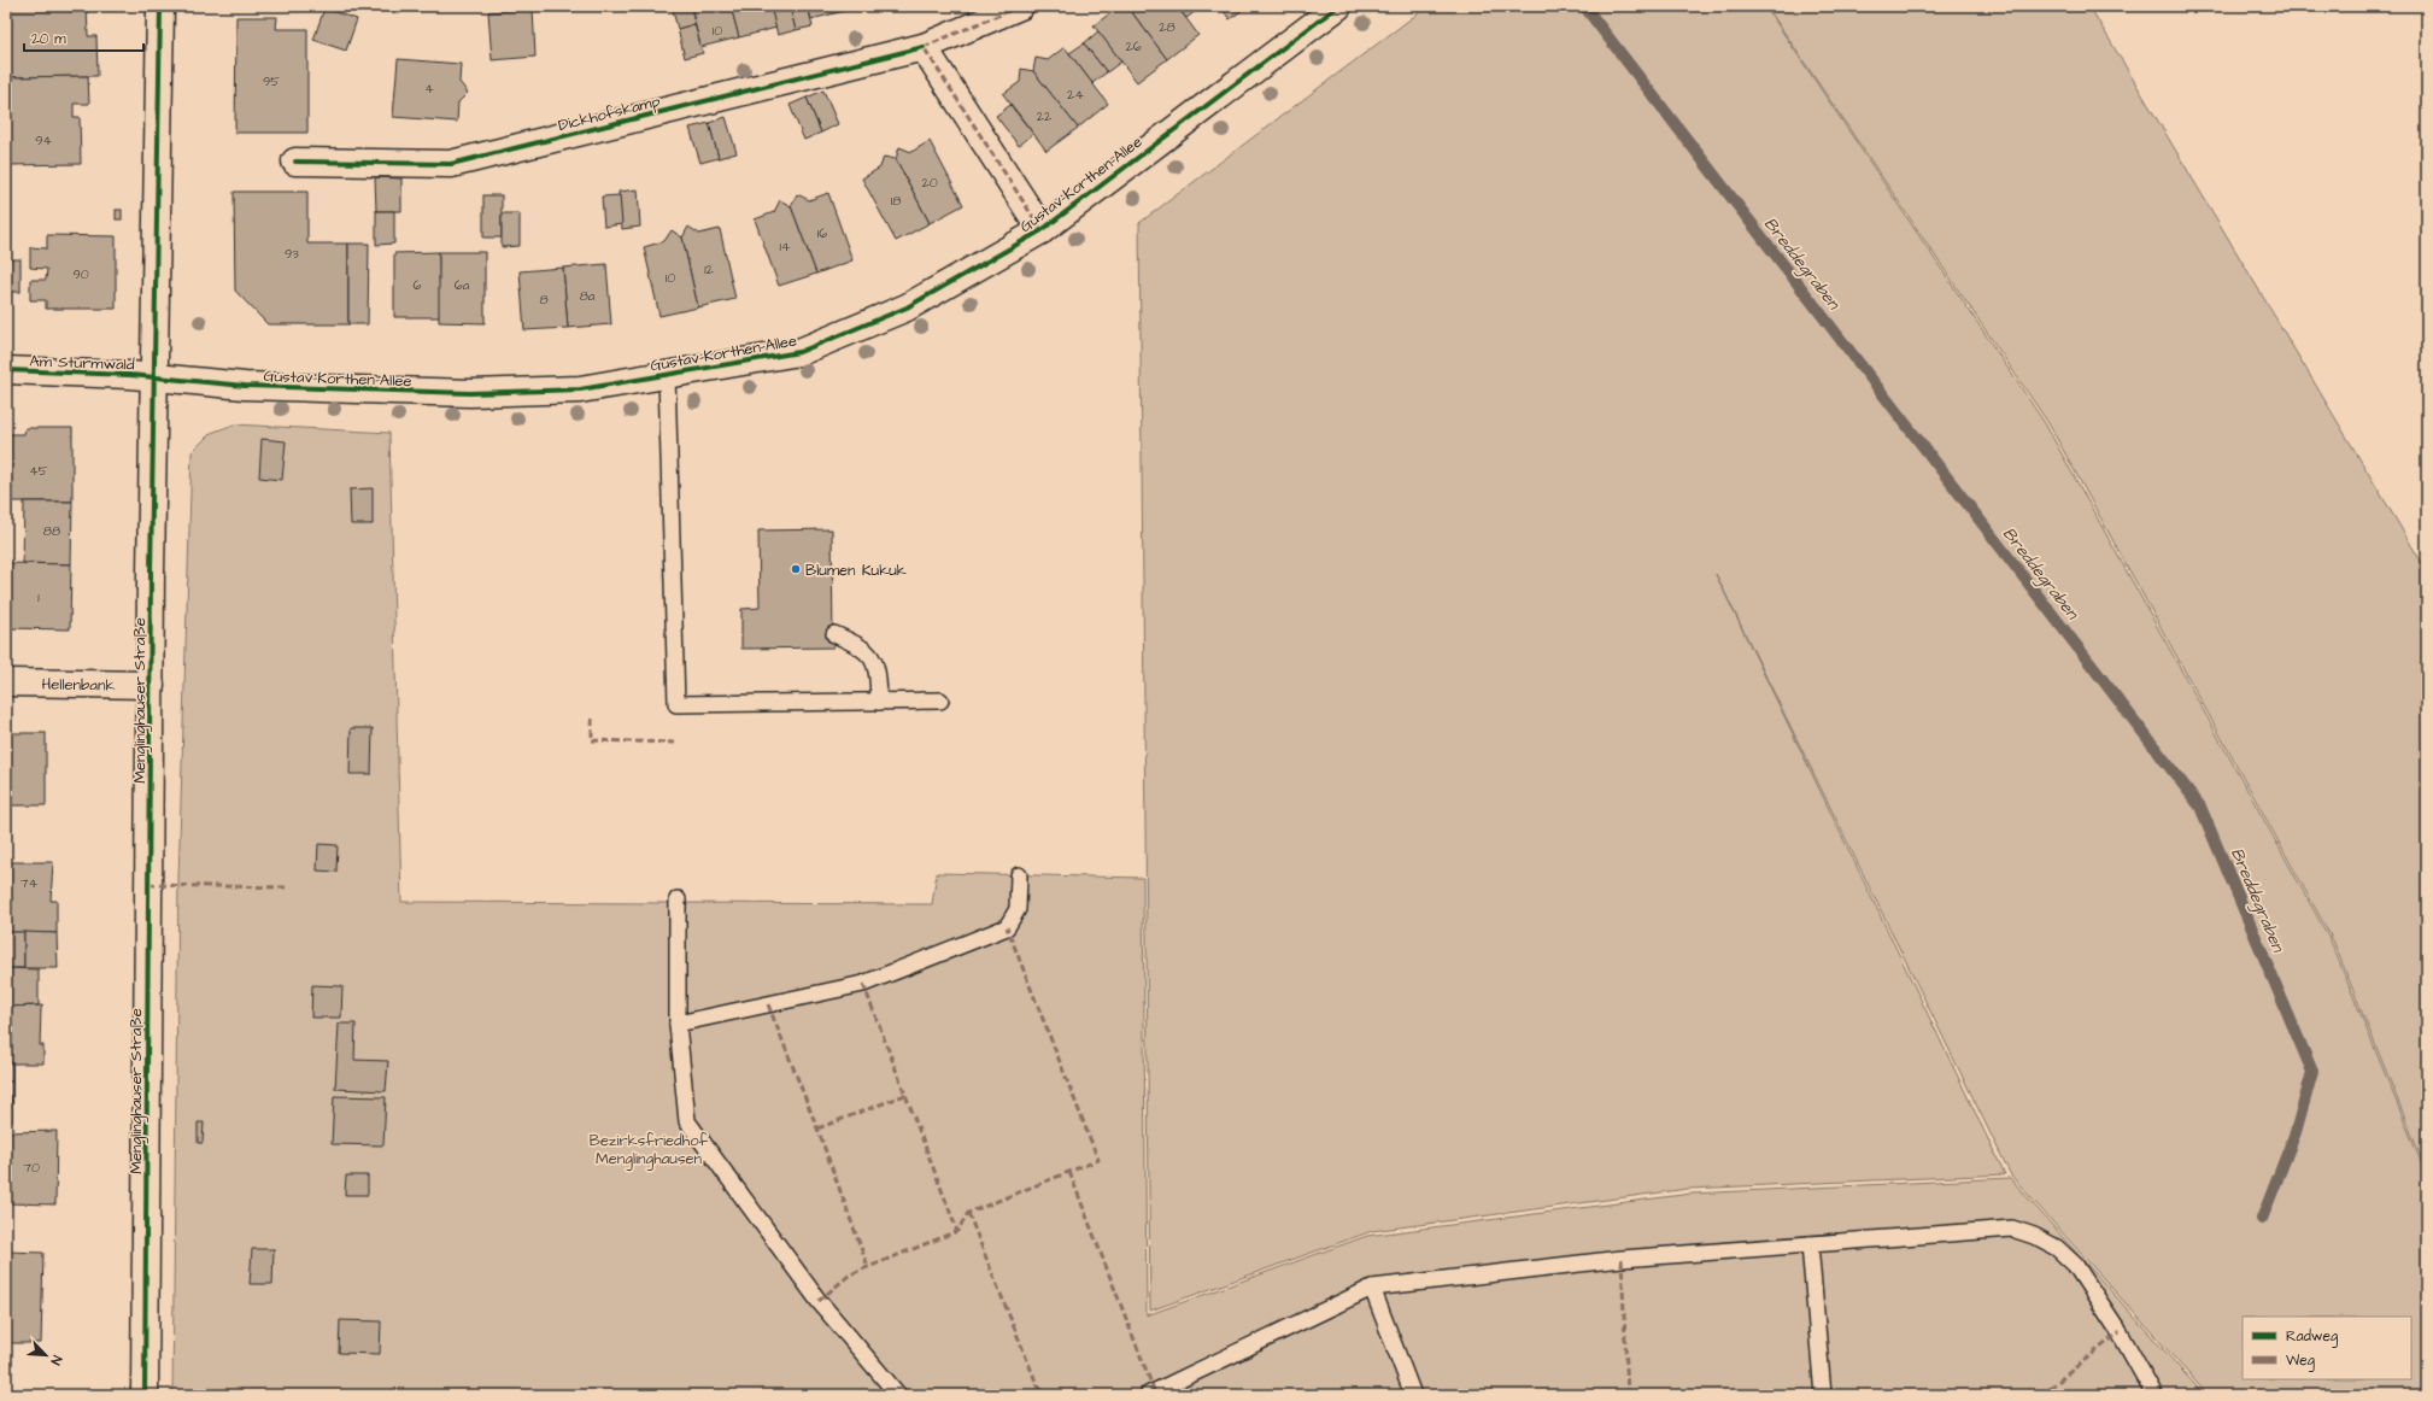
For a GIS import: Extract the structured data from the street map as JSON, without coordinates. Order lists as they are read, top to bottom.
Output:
{
  "streets": {
    "street": [
      "Dickhofskamp",
      "Gustav-Korthen-Allee",
      "Am Sturmwald",
      "Hellenbank",
      "Menglinghauser Straße"
    ]
  },
  "crossings": [
    ["Gustav-Korthen-Allee", "Am Sturmwald"],
    ["Gustav-Korthen-Allee", "Menglinghauser Straße"],
    ["Am Sturmwald", "Menglinghauser Straße"],
    ["Hellenbank", "Menglinghauser Straße"]
  ],
  "water": ["Breddegraben"],
  "parks": ["Bezirksfriedhof Menglinghausen"],
  "places": ["Blumen Kukuk"],
  "house_numbers": [
    "28",
    "10",
    "26",
    "95",
    "4",
    "24",
    "22",
    "94",
    "20",
    "18",
    "16",
    "14",
    "93",
    "12",
    "90",
    "10",
    "6",
    "6a",
    "8a",
    "8",
    "45",
    "88",
    "1",
    "74",
    "70"
  ],
  "legend": ["Radweg", "Weg"],
  "scale_bar": "20 m",
  "north": "bottom right"
}
